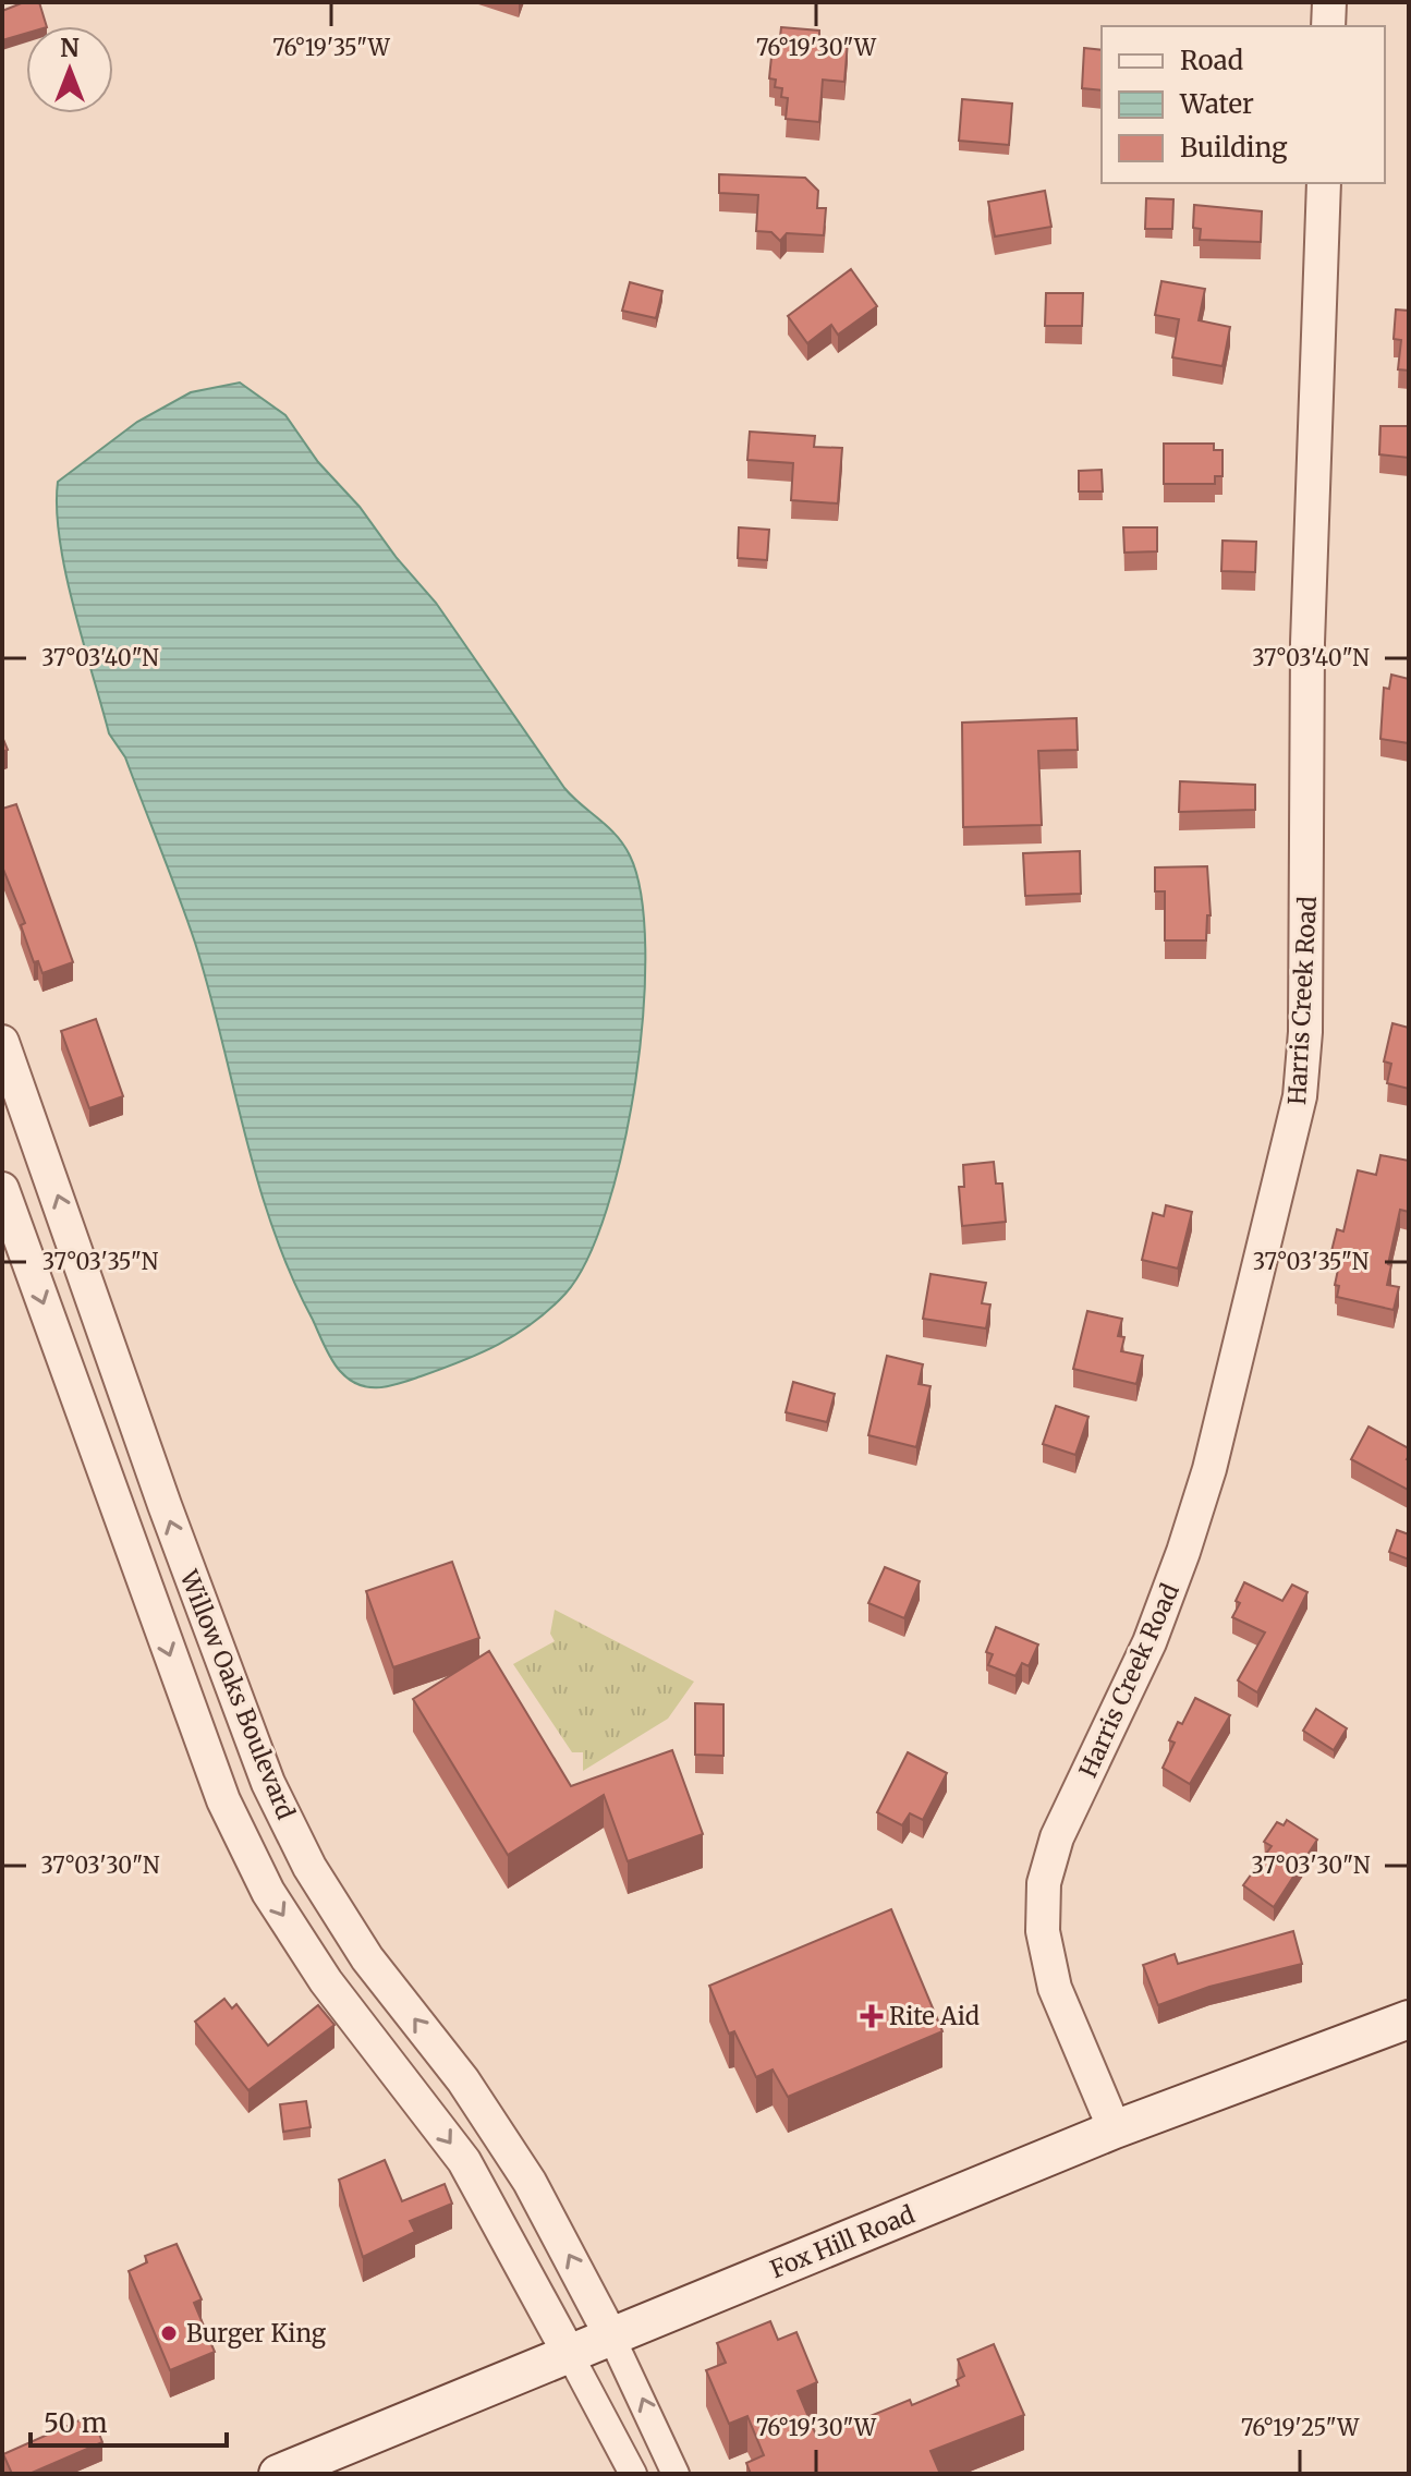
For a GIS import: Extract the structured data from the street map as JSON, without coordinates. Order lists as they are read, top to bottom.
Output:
{
  "streets": {
    "main road": ["Fox Hill Road"],
    "street": ["Harris Creek Road", "Willow Oaks Boulevard"]
  },
  "crossings": [
    ["Harris Creek Road", "Fox Hill Road"],
    ["Willow Oaks Boulevard", "Fox Hill Road"]
  ],
  "places": {
    "health": ["Rite Aid"],
    "other": ["Burger King"]
  },
  "legend": ["Road", "Water", "Building"],
  "scale_bar": "50 m",
  "north": "top",
  "coordinates": [
    "76°19'35\"W",
    "76°19'30\"W",
    "37°03'40\"N",
    "37°03'35\"N",
    "37°03'30\"N",
    "76°19'25\"W"
  ]
}
